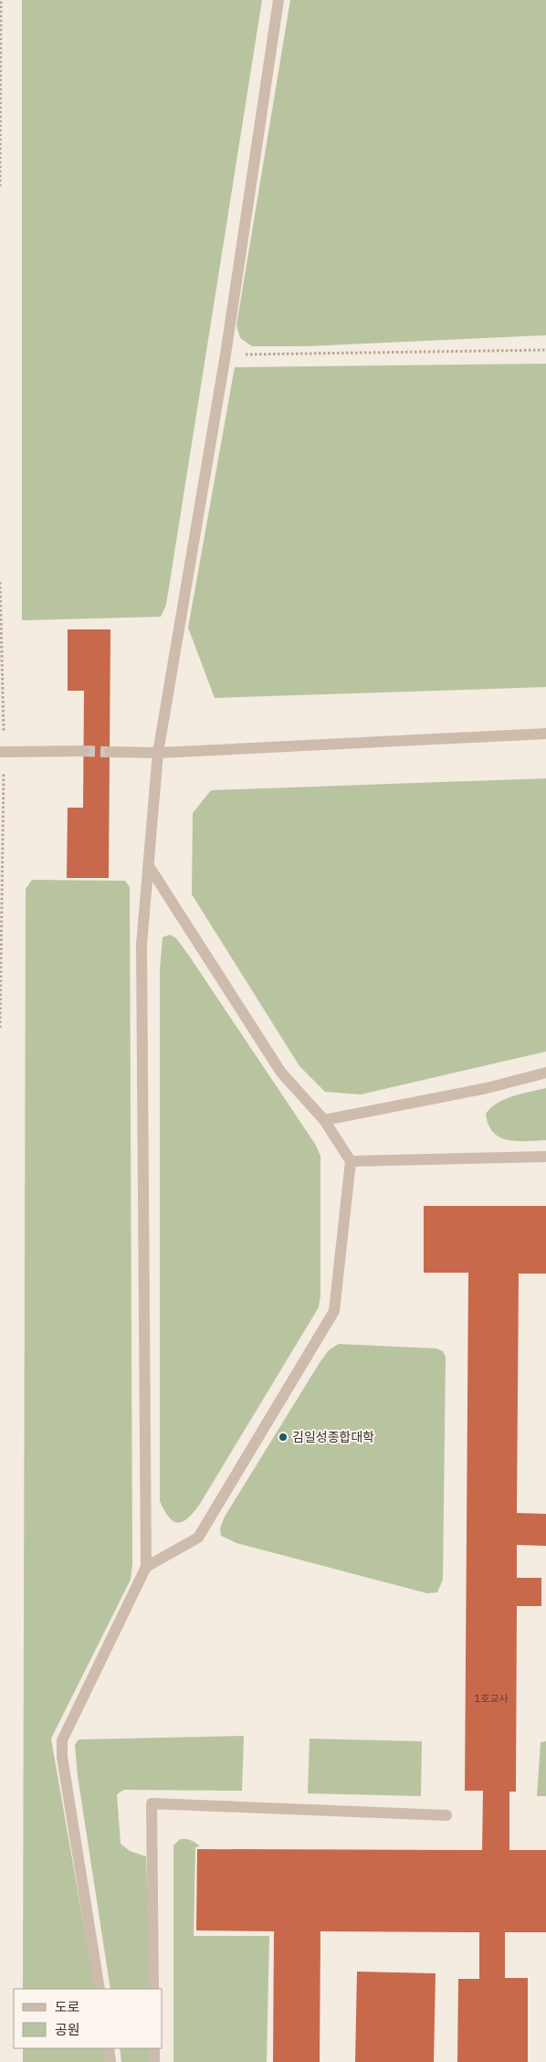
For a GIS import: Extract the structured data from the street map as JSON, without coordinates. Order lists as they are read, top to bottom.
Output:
{
  "places": ["김일성종합대학"],
  "house_numbers": ["1호교사"],
  "legend": ["도로", "공원"]
}
